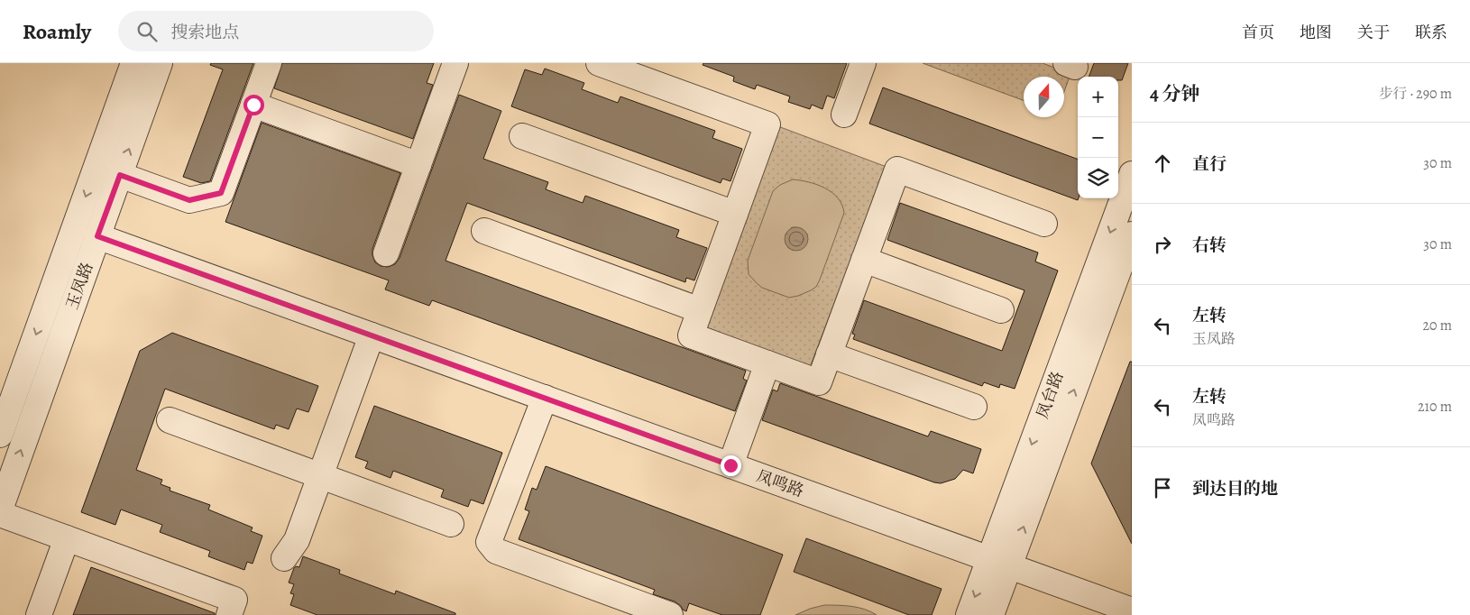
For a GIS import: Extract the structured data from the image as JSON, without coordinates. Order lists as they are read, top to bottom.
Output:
{
  "streets": {
    "street": ["玉凤路", "凤台路", "凤鸣路"]
  },
  "crossings": [
    ["玉凤路", "凤鸣路"],
    ["凤台路", "凤鸣路"]
  ],
  "north": "top",
  "page": {
    "header": "Roamly",
    "search": "搜索地点",
    "nav": [
      "首页",
      "地图",
      "关于",
      "联系"
    ],
    "heading": ["4 分钟", "步行 · 290 m"],
    "map_buttons": ["+", "−"],
    "list": [
      ["直行", "30 m"],
      ["右转", "30 m"],
      ["左转", "玉凤路", "20 m"],
      ["左转", "凤鸣路", "210 m"],
      "到达目的地"
    ]
  }
}
